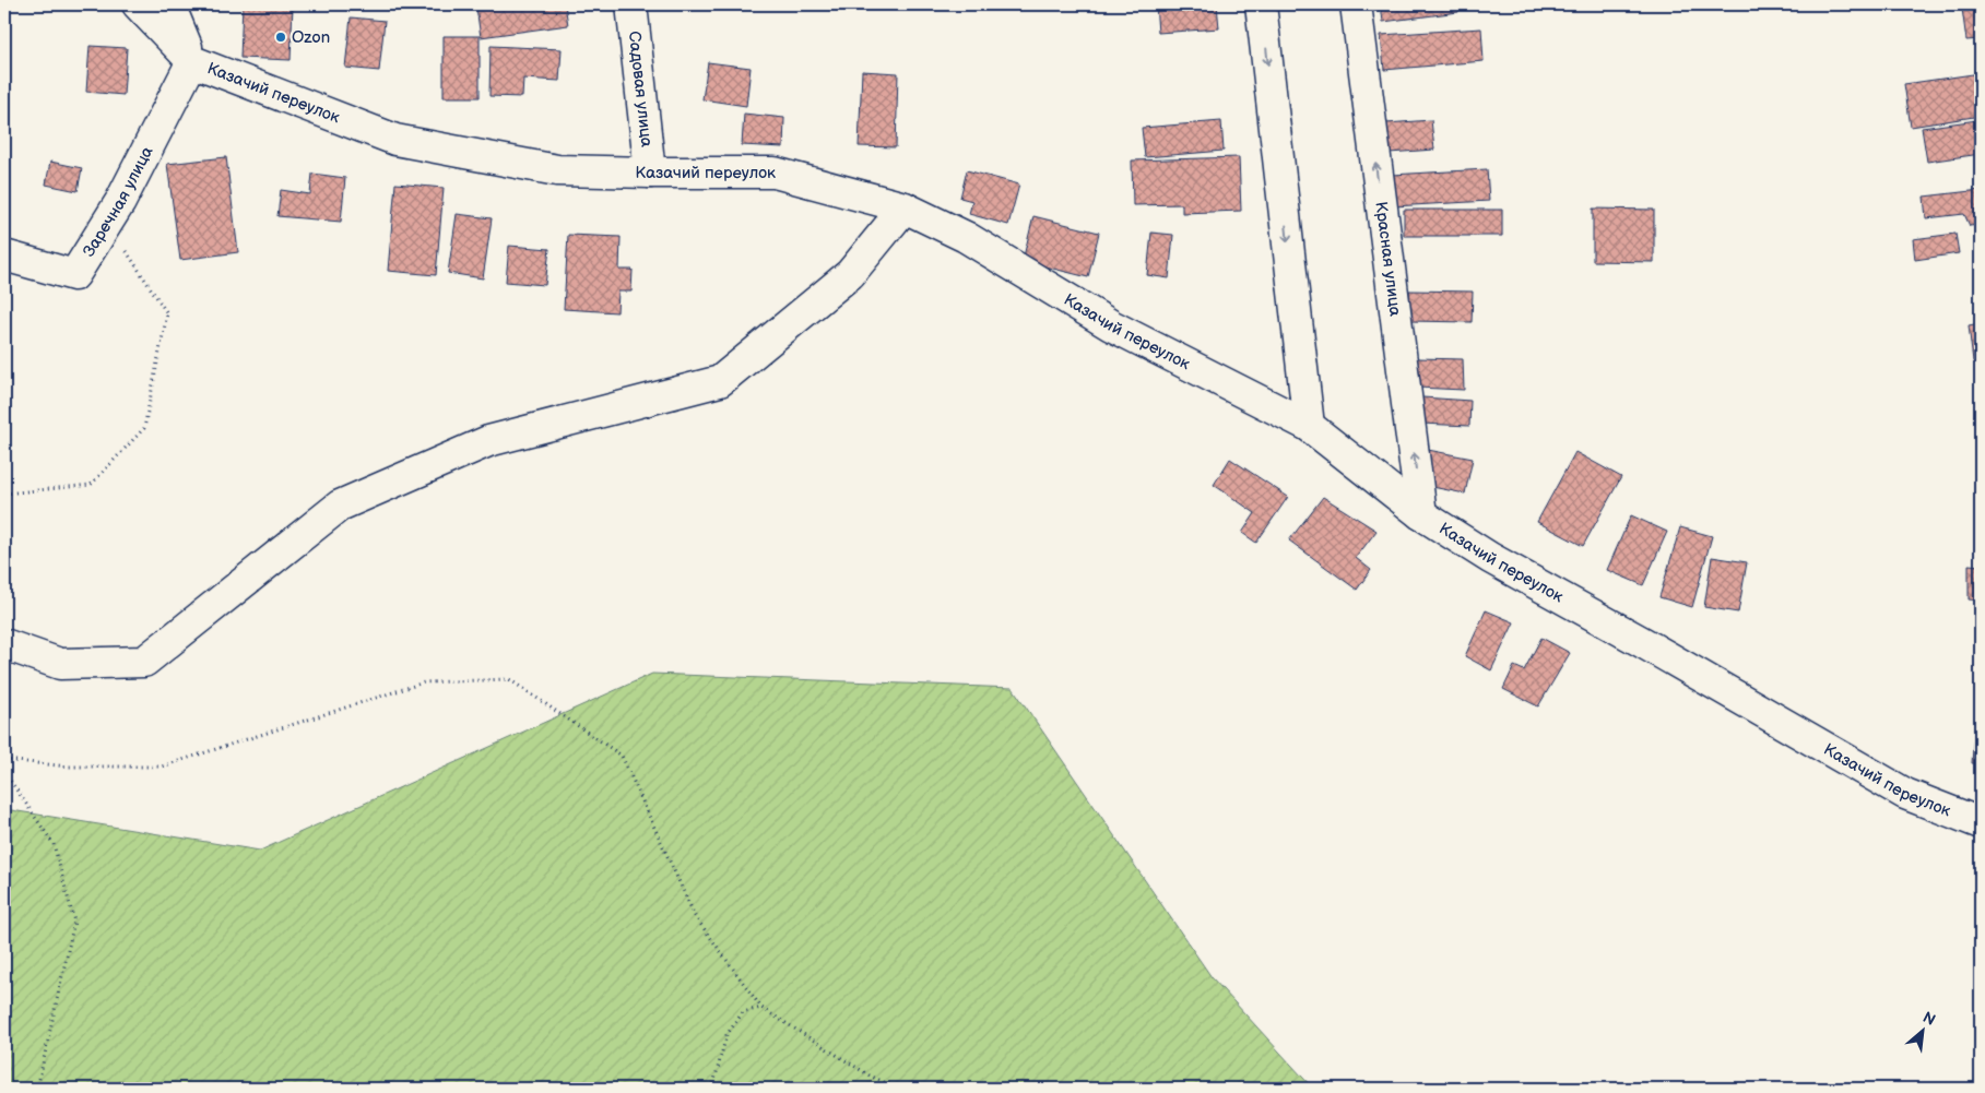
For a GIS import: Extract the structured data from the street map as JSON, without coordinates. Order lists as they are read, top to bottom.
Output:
{
  "streets": {
    "street": [
      "Садовая улица",
      "Казачий переулок",
      "Заречная улица",
      "Красная улица"
    ]
  },
  "crossings": [
    ["Садовая улица", "Казачий переулок"],
    ["Казачий переулок", "Заречная улица"],
    ["Казачий переулок", "Красная улица"]
  ],
  "places": ["Ozon"],
  "north": "top right"
}
